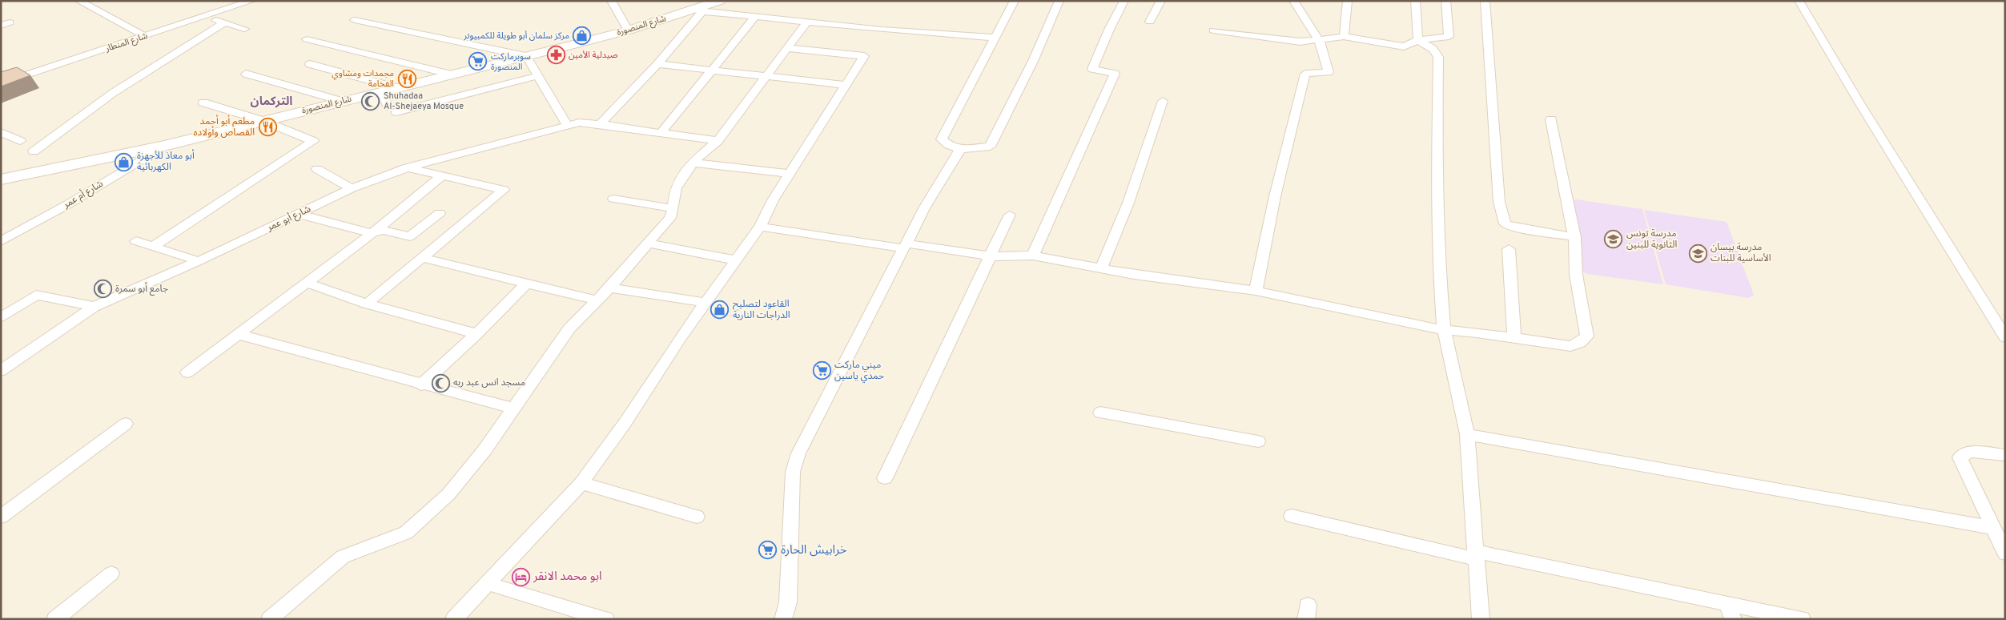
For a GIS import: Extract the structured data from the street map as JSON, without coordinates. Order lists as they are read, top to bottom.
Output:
{
  "streets": {
    "main road": ["شارع المنصورة"],
    "street": ["شارع المنطار", "شارع أم عمر", "شارع أبو عمر"]
  },
  "crossings": [
    ["شارع المنصورة", "شارع أم عمر"]
  ],
  "districts": ["التركمان"],
  "places": {
    "shop": ["مركز سلمان أبو طويلة للكمبيوتر", "أبو معاذ للأجهزة الكهربائية", "القاعود لتصليح الدراجات النارية"],
    "pharmacy": ["صيدلية الأمين"],
    "supermarket": ["سوبرماركت المنصورة", "ميني ماركت حمدي ياسين", "خرابيش الحارة"],
    "restaurant": ["مجمدات ومشاوي الفخامة", "مطعم أبو أحمد القصاص وأولاده"],
    "mosque": ["Shuhadaa Al-Shejaeya Mosque", "جامع أبو سمرة", "مسجد انس عبد ربه"],
    "school or university": ["مدرسة تونس الثانوية للبنين", "مدرسة بيسان الأساسية للبنات"],
    "hotel": ["ابو محمد الانقر"]
  }
}
